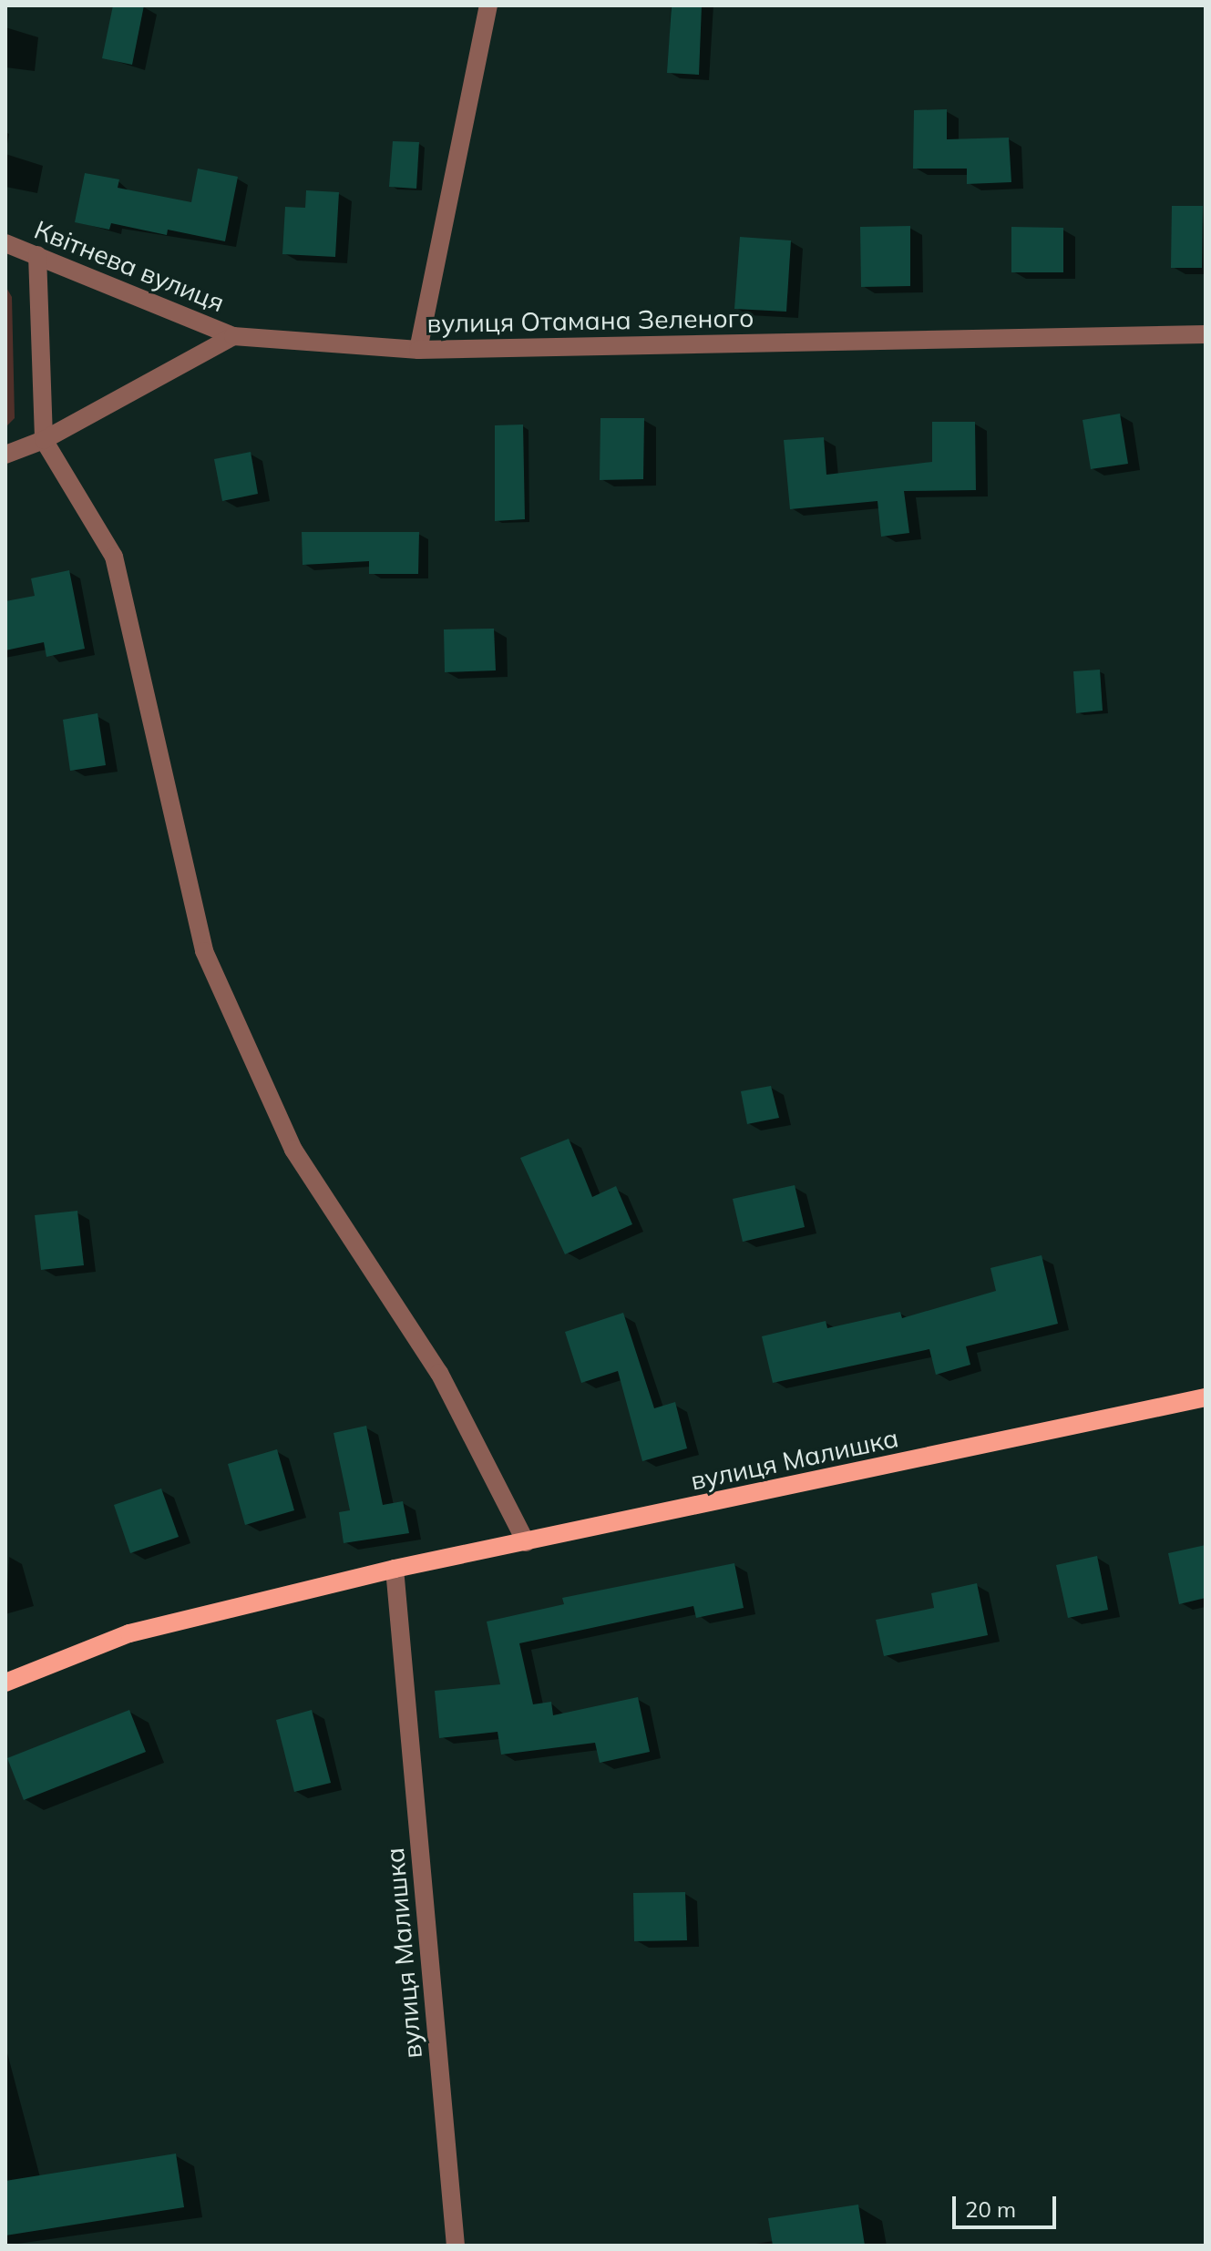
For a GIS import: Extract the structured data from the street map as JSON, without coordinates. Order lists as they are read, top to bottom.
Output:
{
  "streets": {
    "main road": ["вулиця Малишка"],
    "street": ["Квітнева вулиця", "вулиця Отамана Зеленого"]
  },
  "crossings": [
    ["Квітнева вулиця", "вулиця Отамана Зеленого"]
  ],
  "scale_bar": "20 m"
}
